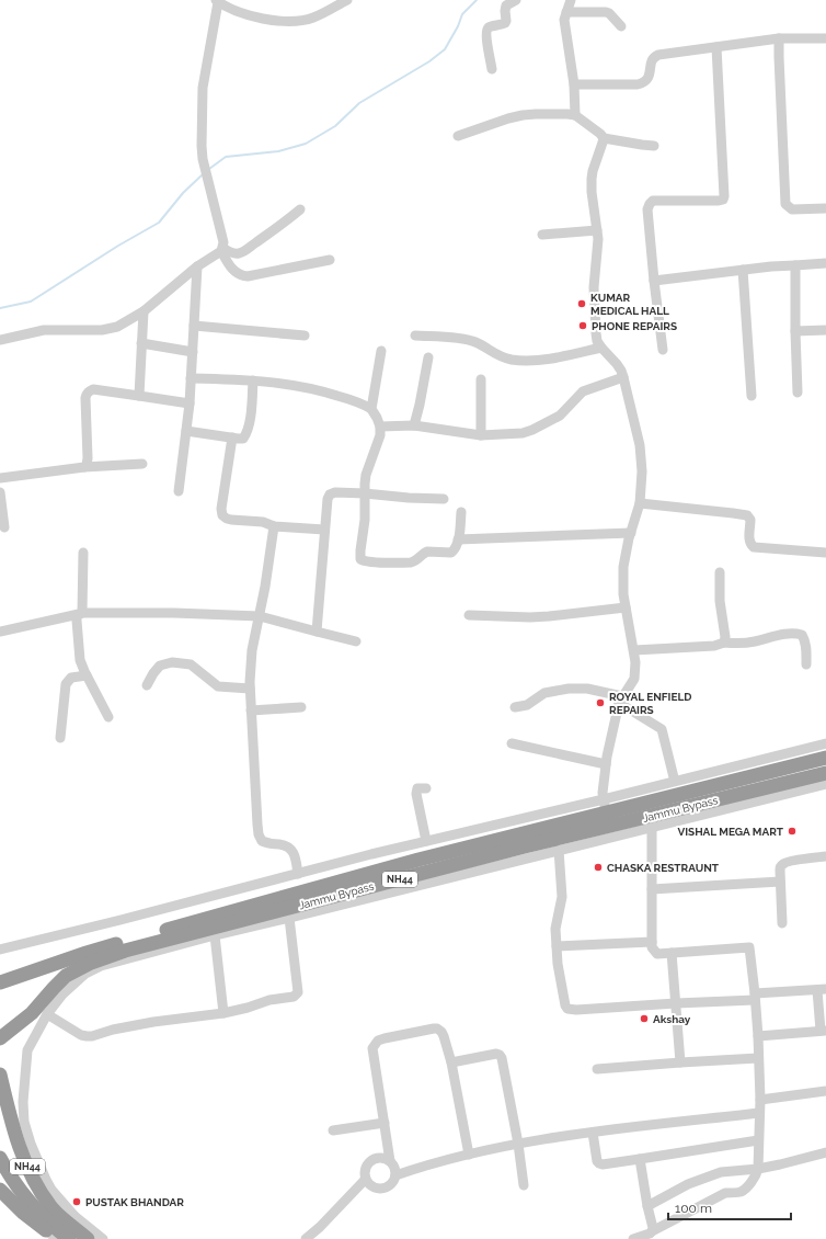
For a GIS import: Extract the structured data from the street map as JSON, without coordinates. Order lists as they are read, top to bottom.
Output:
{
  "streets": {
    "highway": ["Jammu Bypass", "NH44"]
  },
  "places": [
    "KUMAR MEDICAL HALL",
    "PHONE REPAIRS",
    "ROYAL ENFIELD REPAIRS",
    "VISHAL MEGA MART",
    "CHASKA RESTRAUNT",
    "Akshay",
    "PUSTAK BHANDAR"
  ],
  "scale_bar": "100 m"
}
